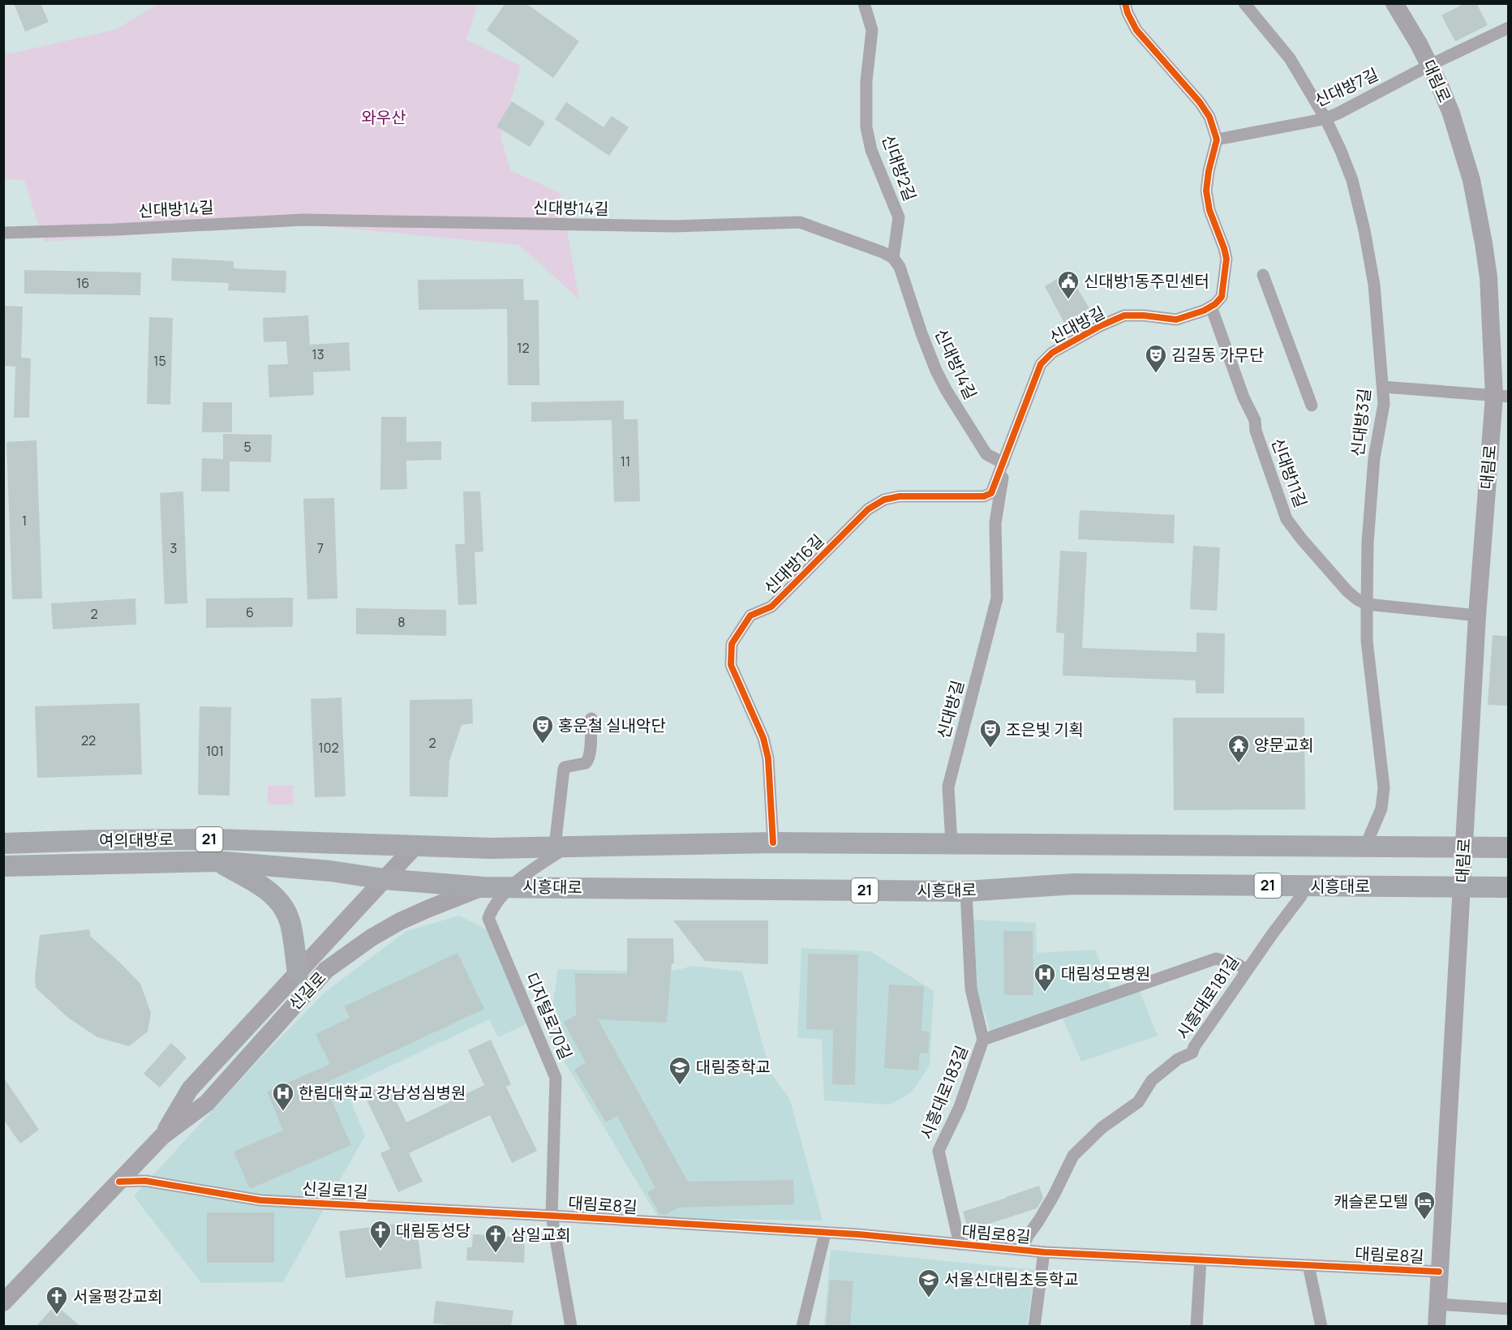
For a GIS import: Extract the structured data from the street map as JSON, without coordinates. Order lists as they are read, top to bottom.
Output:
{
  "streets": {
    "main road": [
      "대림로",
      "21",
      "여의대방로",
      "시흥대로",
      "신길로"
    ],
    "street": [
      "신대방7길",
      "신대방2길",
      "신대방14길",
      "신대방길",
      "신대방3길",
      "신대방11길",
      "신대방16길",
      "시흥대로181길",
      "디지털로70길",
      "시흥대로183길",
      "신길로1길",
      "대림로8길"
    ]
  },
  "crossings": [
    ["대림로", "신대방7길"],
    ["대림로", "신대방11길"],
    ["대림로", "시흥대로"],
    ["대림로", "대림로8길"],
    ["신대방7길", "신대방3길"],
    ["신대방2길", "신대방14길"],
    ["신대방14길", "신대방길"],
    ["신대방14길", "신대방16길"],
    ["신대방길", "신대방11길"],
    ["신대방길", "신대방16길"],
    ["신대방3길", "신대방11길"],
    ["여의대방로", "시흥대로"],
    ["여의대방로", "신길로"],
    ["시흥대로", "신길로"],
    ["시흥대로", "시흥대로181길"],
    ["시흥대로", "디지털로70길"],
    ["시흥대로", "시흥대로183길"],
    ["신길로", "신길로1길"],
    ["시흥대로181길", "시흥대로183길"],
    ["시흥대로181길", "대림로8길"],
    ["디지털로70길", "신길로1길"],
    ["디지털로70길", "대림로8길"],
    ["시흥대로183길", "대림로8길"],
    ["신길로1길", "대림로8길"]
  ],
  "parks": ["와우산"],
  "places": {
    "public building": ["신대방1동주민센터"],
    "theatre": ["김길동 가무단", "홍운철 실내악단", "조은빛 기획"],
    "temple": ["양문교회"],
    "hospital": ["대림성모병원", "한림대학교 강남성심병원"],
    "school or university": ["대림중학교", "서울신대림초등학교"],
    "hotel": ["캐슬론모텔"],
    "church": ["대림동성당", "삼일교회", "서울평강교회"]
  },
  "house_numbers": [
    "16",
    "12",
    "13",
    "15",
    "5",
    "11",
    "1",
    "3",
    "7",
    "6",
    "2",
    "8",
    "22",
    "2",
    "102",
    "101"
  ]
}
